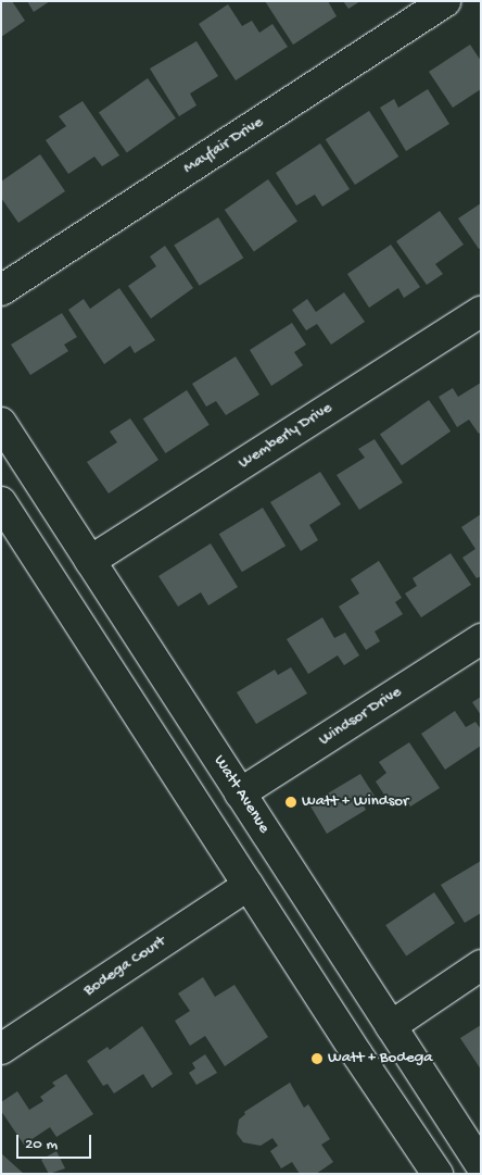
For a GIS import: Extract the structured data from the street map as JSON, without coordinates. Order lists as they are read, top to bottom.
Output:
{
  "streets": {
    "main road": [
      "Mayfair Drive",
      "Wemberly Drive",
      "Windsor Drive",
      "Watt Avenue",
      "Bodega Court"
    ]
  },
  "crossings": [
    ["Wemberly Drive", "Watt Avenue"],
    ["Windsor Drive", "Watt Avenue"]
  ],
  "places": ["Watt + Windsor", "Watt + Bodega"],
  "scale_bar": "20 m"
}
